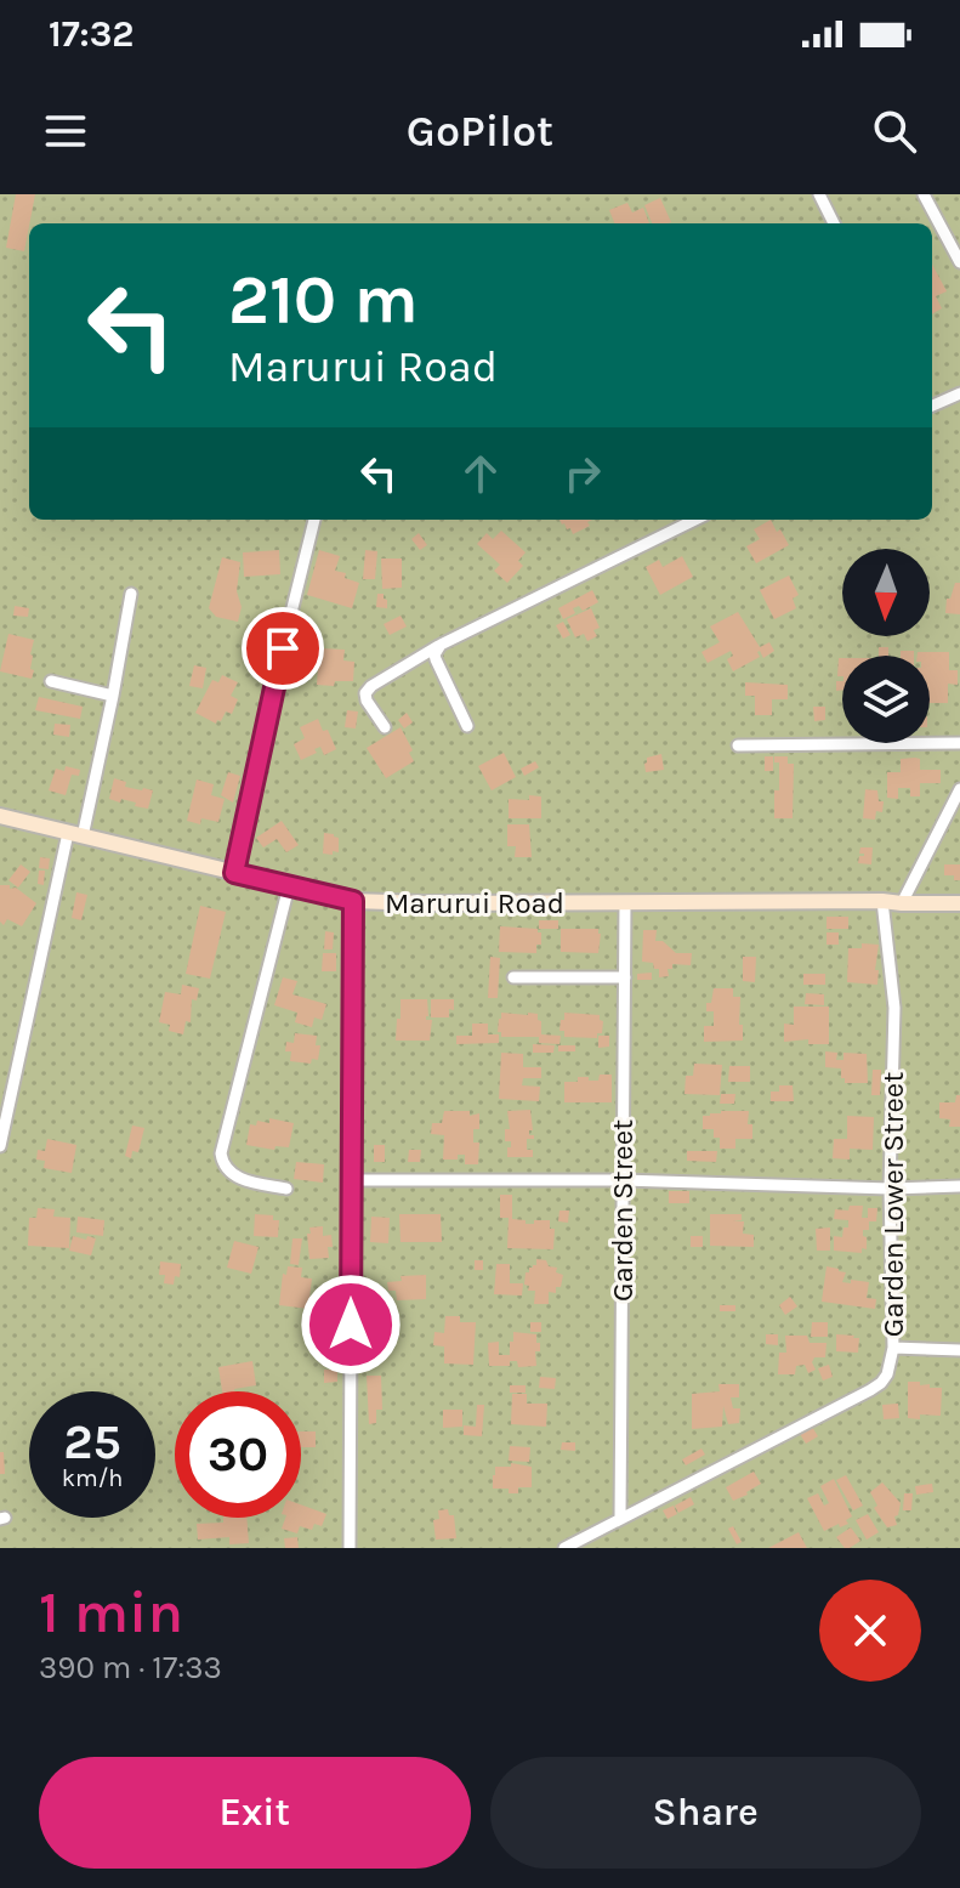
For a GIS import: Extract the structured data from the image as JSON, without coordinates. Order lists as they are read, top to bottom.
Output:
{
  "streets": {
    "street": ["Marurui Road", "Garden Lower Street", "Garden Street"]
  },
  "crossings": [
    ["Marurui Road", "Garden Lower Street"],
    ["Marurui Road", "Garden Street"],
    ["Garden Lower Street", "Garden Street"]
  ],
  "north": "bottom",
  "page": {
    "status": "17:32",
    "header": "GoPilot",
    "turn": ["210 m", "Marurui Road"],
    "speed": "25 km/h",
    "limit": "30",
    "heading": ["1 min", "390 m · 17:33"],
    "buttons": ["Exit", "Share"]
  }
}
